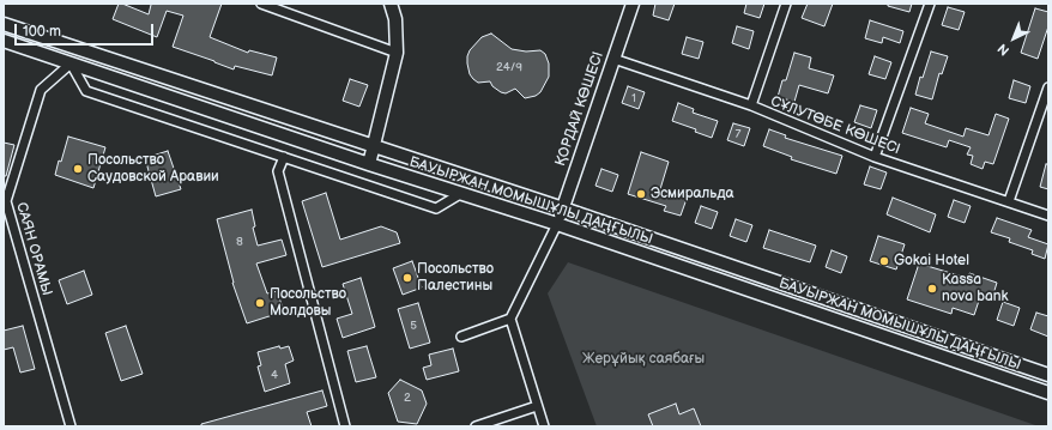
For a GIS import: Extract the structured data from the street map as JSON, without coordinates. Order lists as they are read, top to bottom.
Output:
{
  "streets": {
    "main road": ["ҚОРДАЙ КӨШЕСІ", "БАУЫРЖАН МОМЫШҰЛЫ ДАҢҒЫЛЫ"],
    "street": ["СҰЛУТӨБЕ КӨШЕСІ", "САЯН ОРАМЫ"]
  },
  "crossings": [
    ["ҚОРДАЙ КӨШЕСІ", "СҰЛУТӨБЕ КӨШЕСІ"],
    ["ҚОРДАЙ КӨШЕСІ", "БАУЫРЖАН МОМЫШҰЛЫ ДАҢҒЫЛЫ"],
    ["БАУЫРЖАН МОМЫШҰЛЫ ДАҢҒЫЛЫ", "САЯН ОРАМЫ"]
  ],
  "parks": ["Жерұйық саябағы"],
  "places": [
    "Посольство Саудовской Аравии",
    "Эсмиральда",
    "Gokai Hotel",
    "Посольство Палестины",
    "Kassa nova bank",
    "Посольство Молдовы"
  ],
  "house_numbers": [
    "24/9",
    "1",
    "7",
    "8",
    "5",
    "4",
    "2"
  ],
  "scale_bar": "100 m",
  "north": "bottom left"
}
